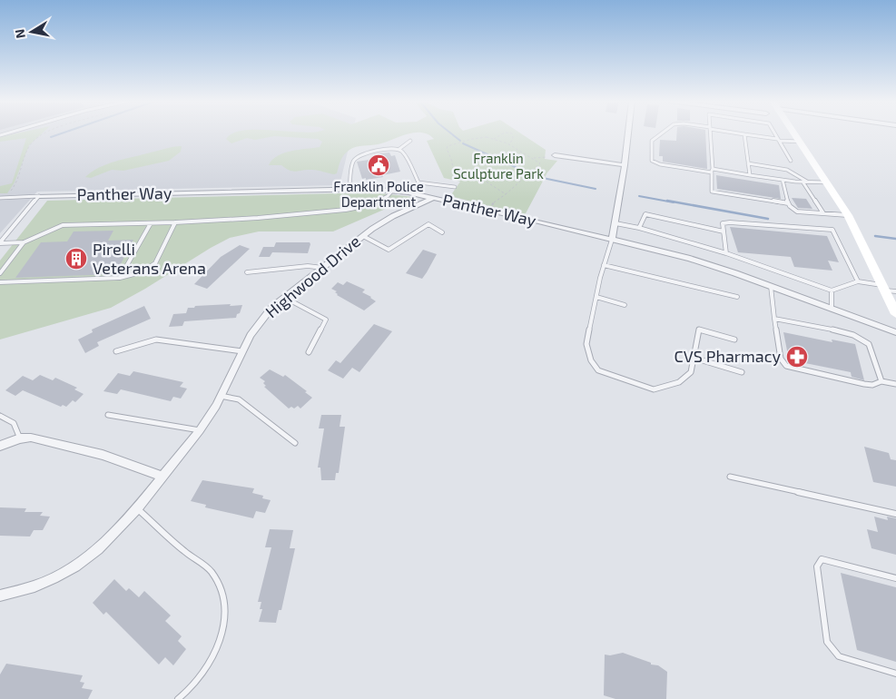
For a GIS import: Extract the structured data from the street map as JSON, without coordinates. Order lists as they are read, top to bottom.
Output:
{
  "streets": {
    "street": ["Panther Way", "Highwood Drive"]
  },
  "crossings": [
    ["Panther Way", "Highwood Drive"]
  ],
  "parks": ["Franklin Sculpture Park"],
  "places": {
    "public building": ["Franklin Police Department"],
    "building": ["Pirelli Veterans Arena"],
    "pharmacy": ["CVS Pharmacy"]
  },
  "north": "left"
}
